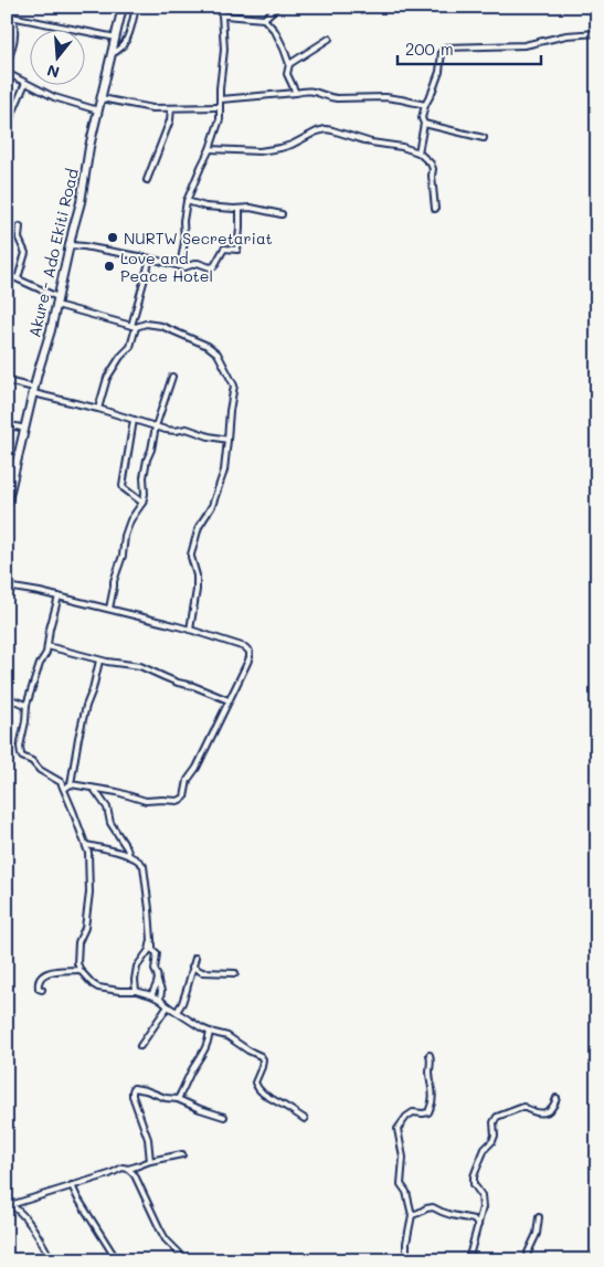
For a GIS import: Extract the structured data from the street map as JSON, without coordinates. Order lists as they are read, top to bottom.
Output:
{
  "streets": {
    "main road": ["Akure - Ado Ekiti Road"]
  },
  "places": ["NURTW Secretariat", "Love and Peace Hotel"],
  "scale_bar": "200 m",
  "north": "bottom"
}
